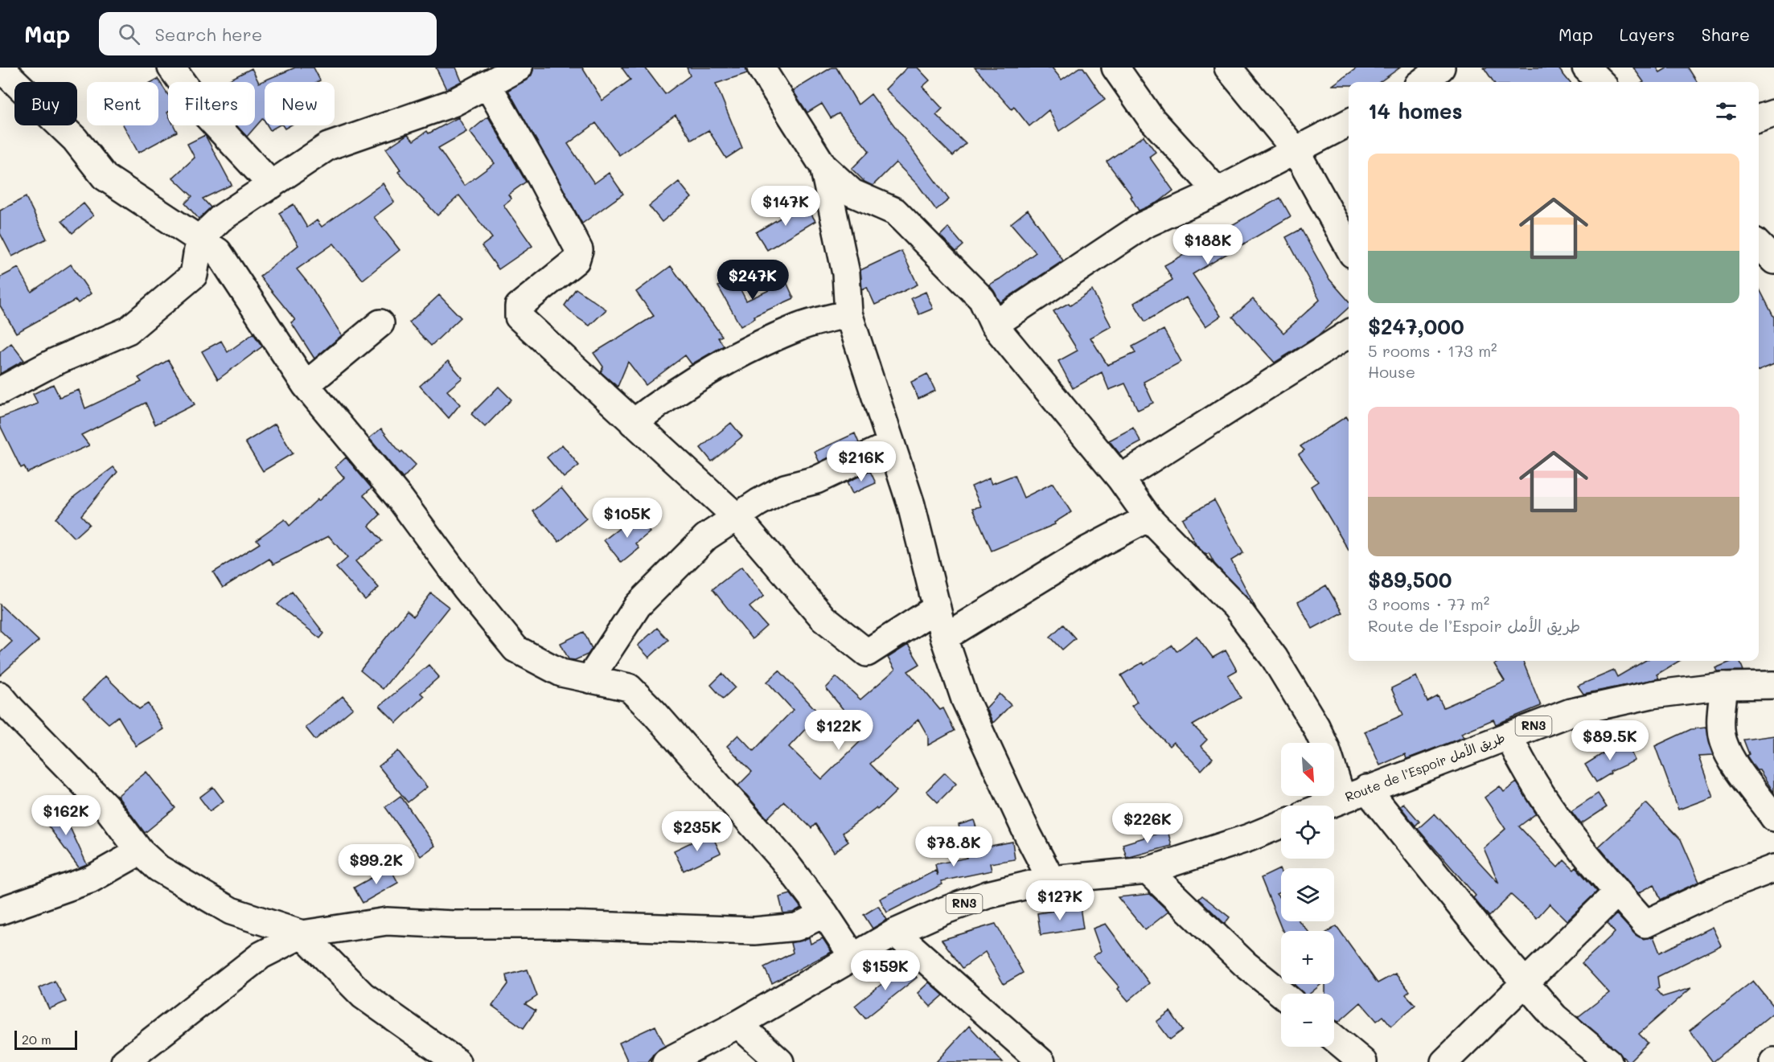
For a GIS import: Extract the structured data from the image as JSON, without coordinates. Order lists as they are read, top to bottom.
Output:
{
  "streets": {
    "main road": ["RN3", "Route de l’Espoir طريق الأمل"]
  },
  "scale_bar": "20 m",
  "north": "bottom right",
  "page": {
    "header": "Map",
    "search": "Search here",
    "nav": ["Map", "Layers", "Share"],
    "chip": [
      "Buy",
      "Rent",
      "Filters",
      "New"
    ],
    "heading": "14 homes",
    "list": [
      {
        "name": "$247,000",
        "note": "5 rooms · 173 m² · House"
      },
      {
        "name": "$89,500",
        "note": "3 rooms · 77 m² · Route de l’Espoir طريق الأمل"
      }
    ],
    "price": [
      "$147K",
      "$188K",
      "$247K",
      "$216K",
      "$105K",
      "$122K",
      "$89.5K",
      "$162K",
      "$226K",
      "$235K",
      "$78.8K",
      "$99.2K",
      "$127K",
      "$159K"
    ],
    "map_buttons": ["+", "−"],
    "scale": "20 m"
  }
}
